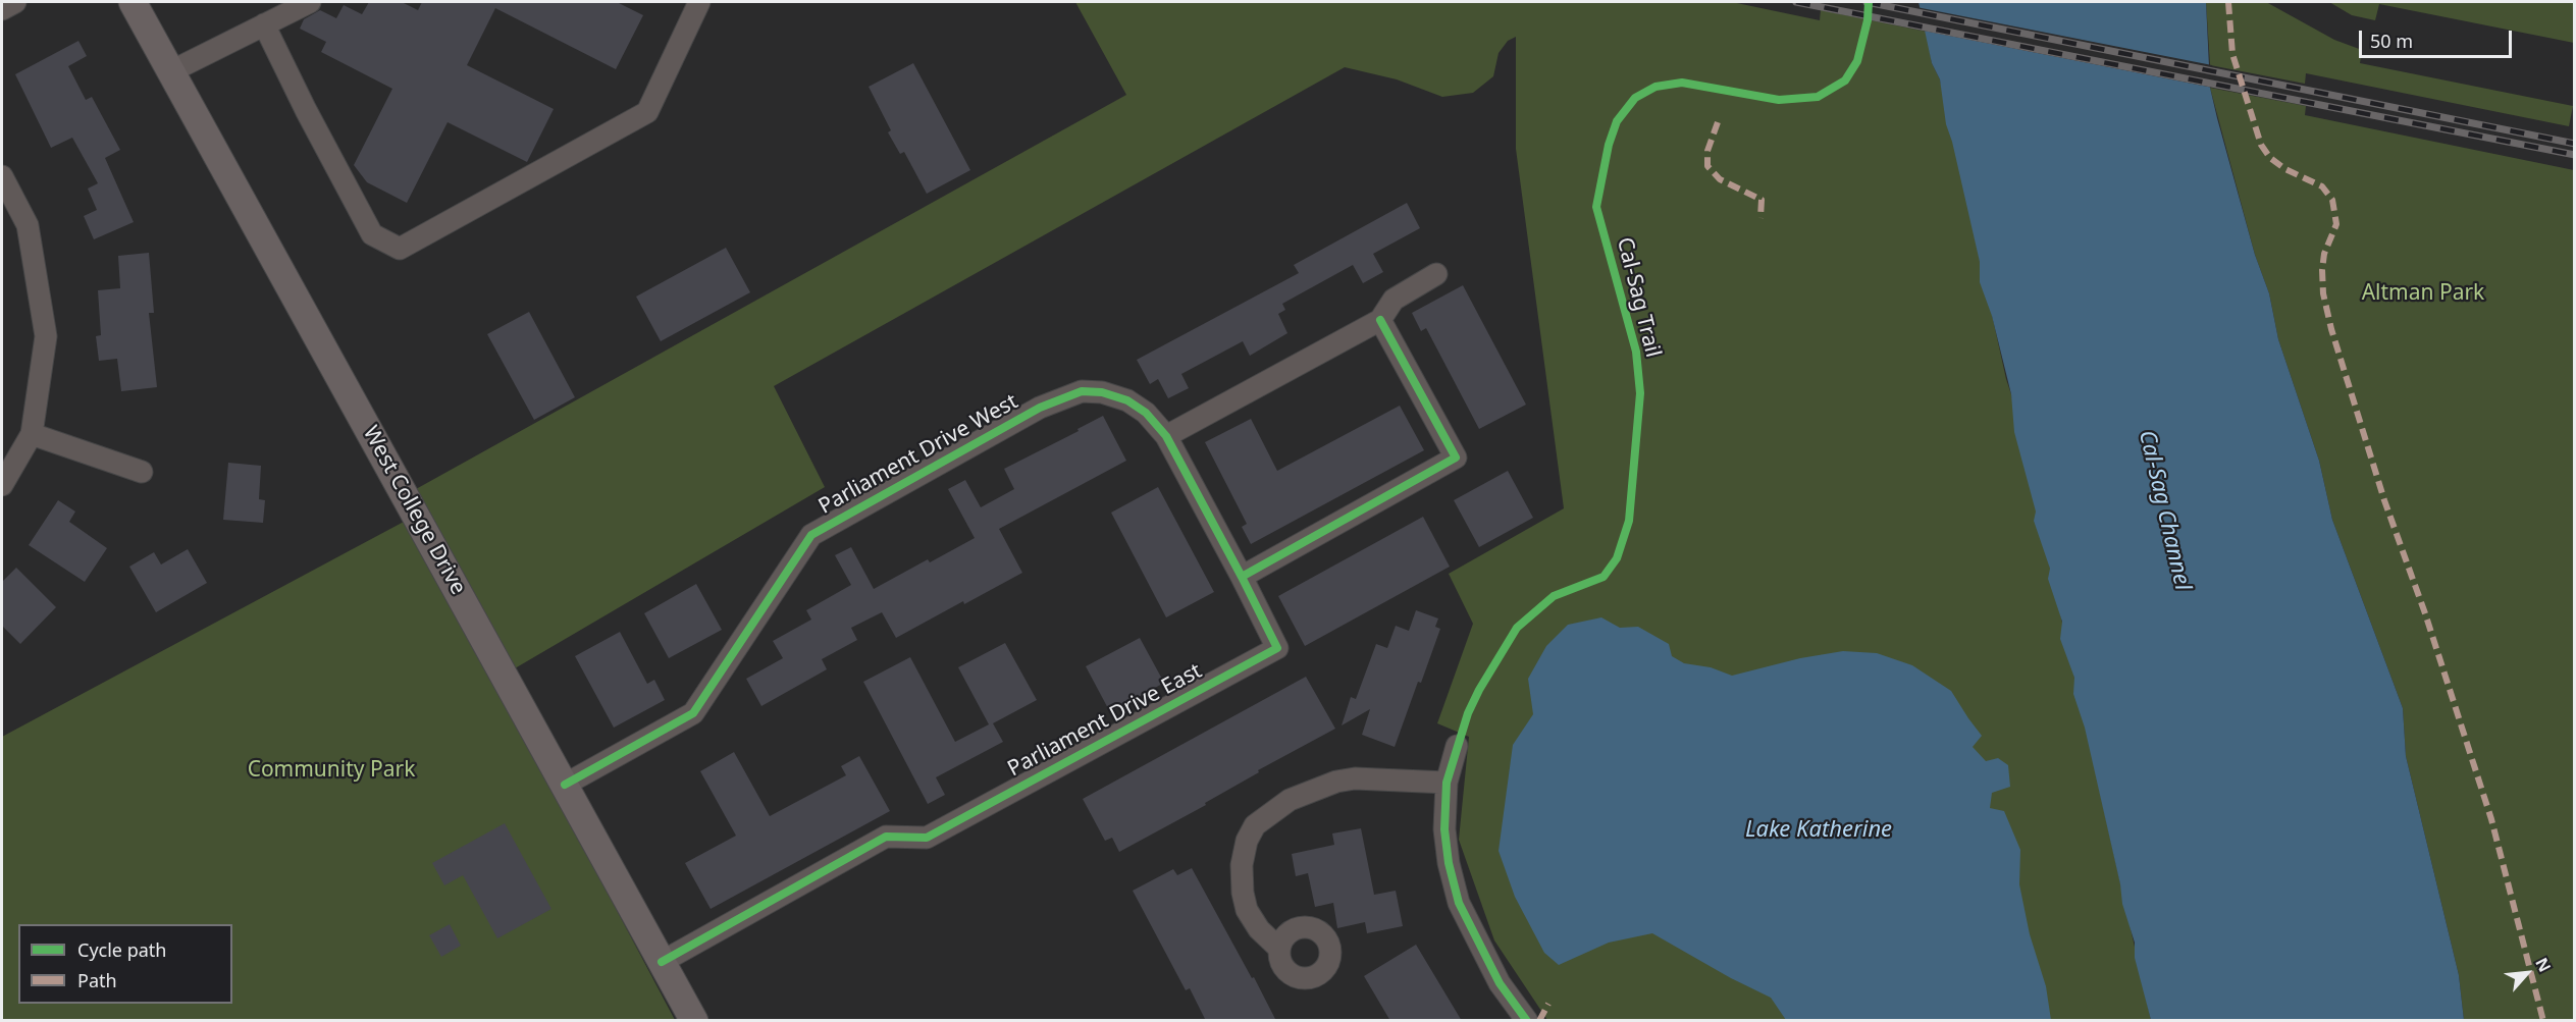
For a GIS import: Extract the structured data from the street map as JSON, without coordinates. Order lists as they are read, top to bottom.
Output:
{
  "streets": {
    "main road": ["West College Drive"],
    "street": ["Parliament Drive West", "Parliament Drive East"],
    "cycle path": ["Cal-Sag Trail"]
  },
  "crossings": [
    ["Parliament Drive West", "West College Drive"],
    ["Parliament Drive West", "Parliament Drive East"],
    ["West College Drive", "Parliament Drive East"]
  ],
  "water": ["Cal-Sag Channel", "Lake Katherine"],
  "parks": ["Altman Park", "Community Park"],
  "legend": ["Cycle path", "Path"],
  "scale_bar": "50 m",
  "north": "top right"
}
